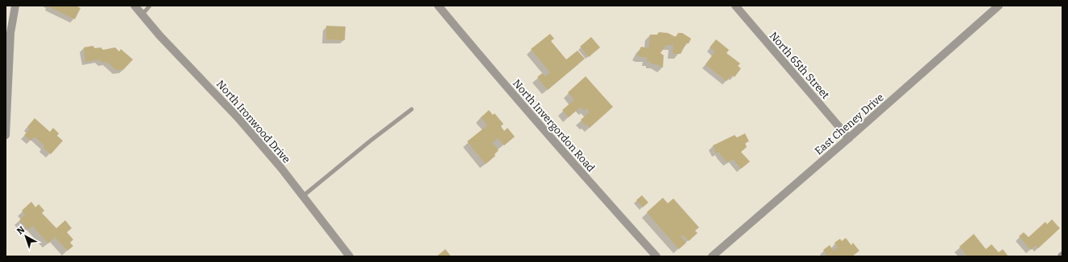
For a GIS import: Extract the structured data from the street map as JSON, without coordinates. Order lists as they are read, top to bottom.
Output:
{
  "streets": {
    "street": [
      "North 65th Street",
      "North Ironwood Drive",
      "East Cheney Drive",
      "North Invergordon Road"
    ]
  },
  "crossings": [
    ["North 65th Street", "East Cheney Drive"]
  ],
  "north": "top left"
}
